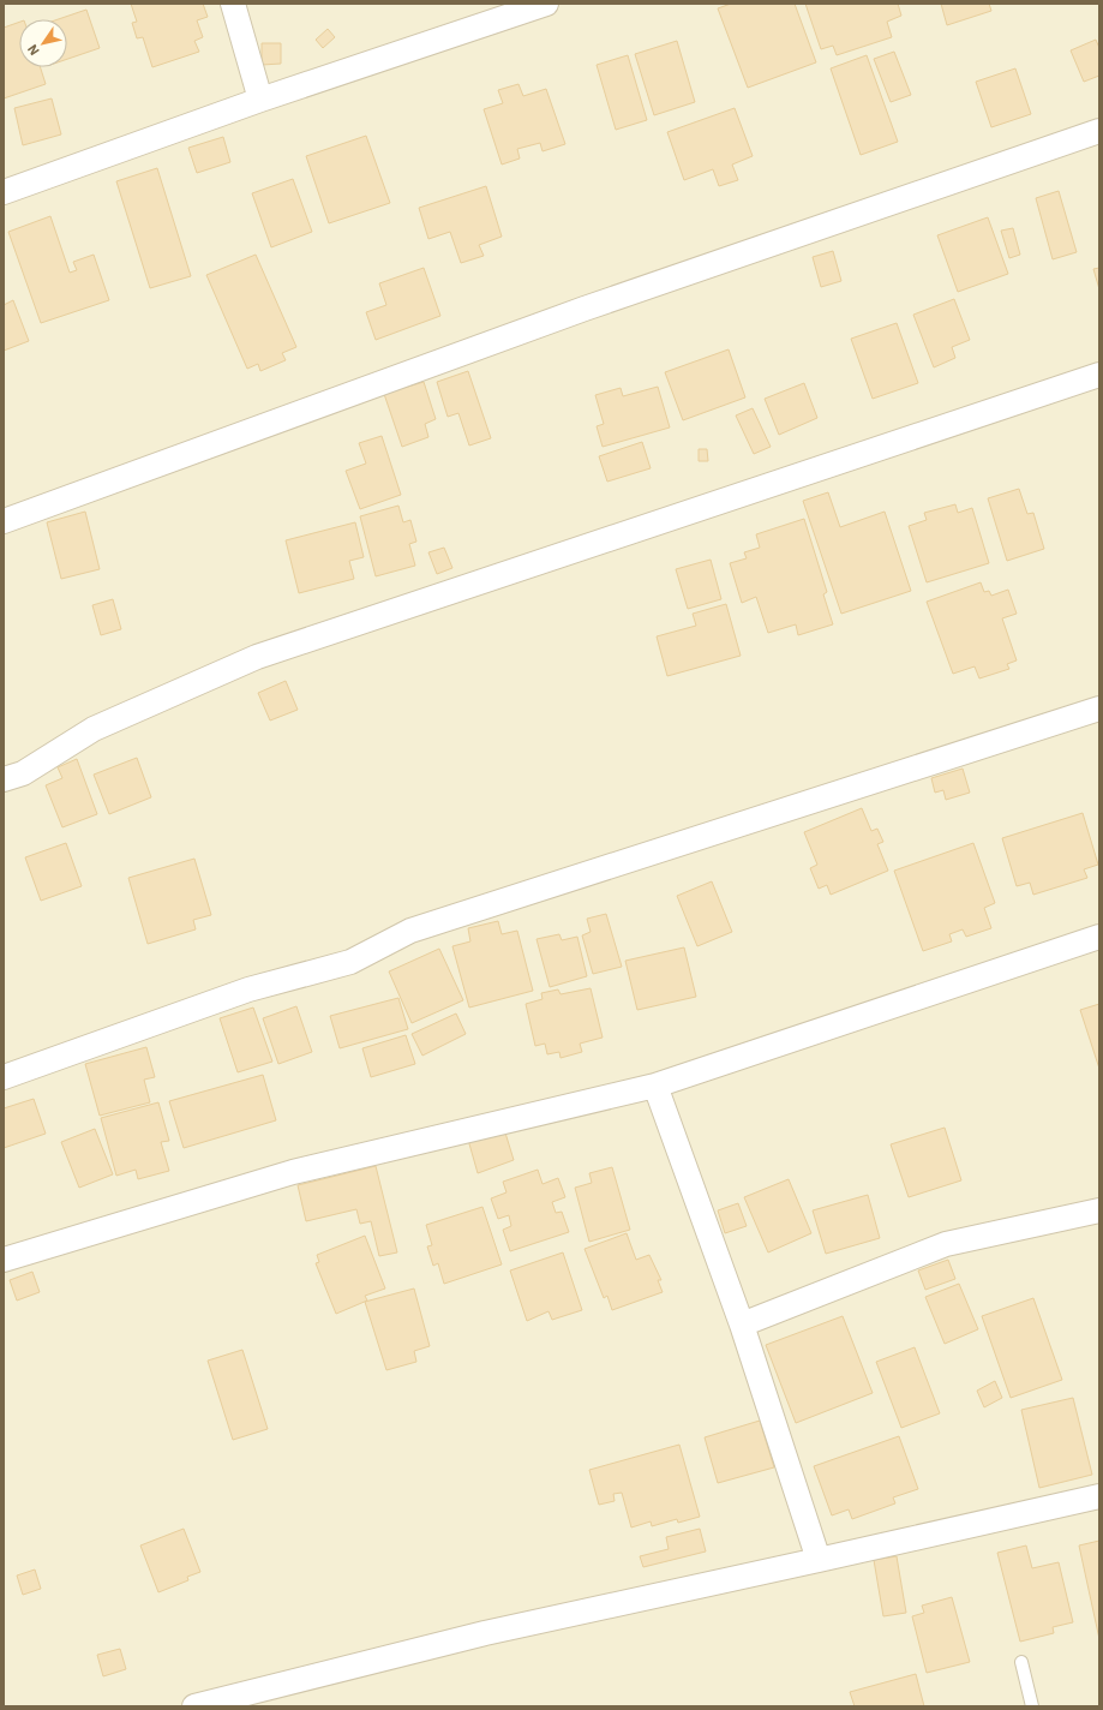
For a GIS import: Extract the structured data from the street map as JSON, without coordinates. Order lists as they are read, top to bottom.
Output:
{
  "north": "bottom left"
}
